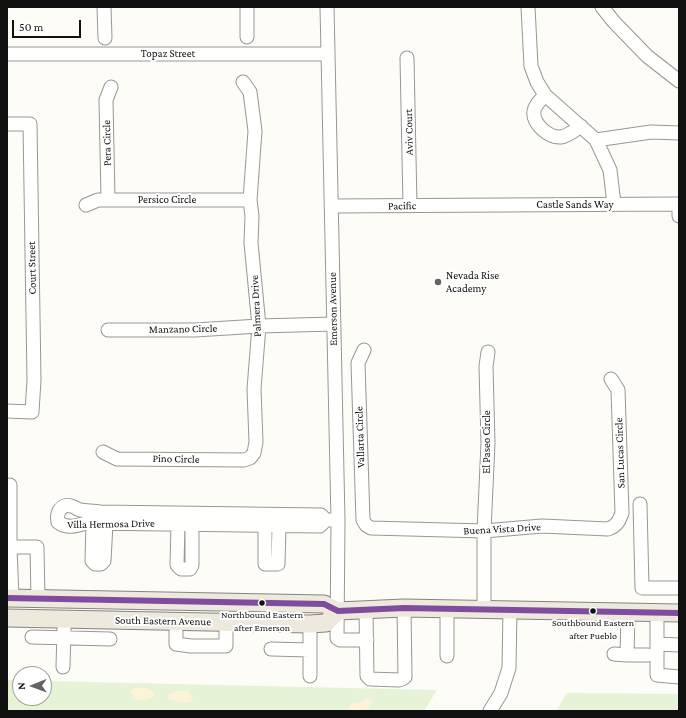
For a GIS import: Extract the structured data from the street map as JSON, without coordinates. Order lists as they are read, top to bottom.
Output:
{
  "streets": {
    "main road": ["South Eastern Avenue"],
    "street": [
      "Topaz Street",
      "Aviv Court",
      "Pera Circle",
      "Persico Circle",
      "Castle Sands Way",
      "Pacific",
      "Court Street",
      "Palmera Drive",
      "Emerson Avenue",
      "Manzano Circle",
      "Vallarta Circle",
      "El Paseo Circle",
      "San Lucas Circle",
      "Pino Circle",
      "Villa Hermosa Drive",
      "Buena Vista Drive"
    ]
  },
  "crossings": [
    ["Topaz Street", "Emerson Avenue"],
    ["Aviv Court", "Pacific"],
    ["Pera Circle", "Persico Circle"],
    ["Persico Circle", "Palmera Drive"],
    ["Castle Sands Way", "Pacific"],
    ["Pacific", "Emerson Avenue"],
    ["Palmera Drive", "Manzano Circle"],
    ["Palmera Drive", "Pino Circle"],
    ["Emerson Avenue", "Manzano Circle"],
    ["Emerson Avenue", "Villa Hermosa Drive"],
    ["Emerson Avenue", "South Eastern Avenue"],
    ["Vallarta Circle", "Buena Vista Drive"],
    ["El Paseo Circle", "Buena Vista Drive"],
    ["El Paseo Circle", "South Eastern Avenue"],
    ["San Lucas Circle", "Buena Vista Drive"]
  ],
  "places": ["Nevada Rise Academy", "Northbound Eastern after Emerson", "Southbound Eastern after Pueblo"],
  "scale_bar": "50 m",
  "north": "left"
}
